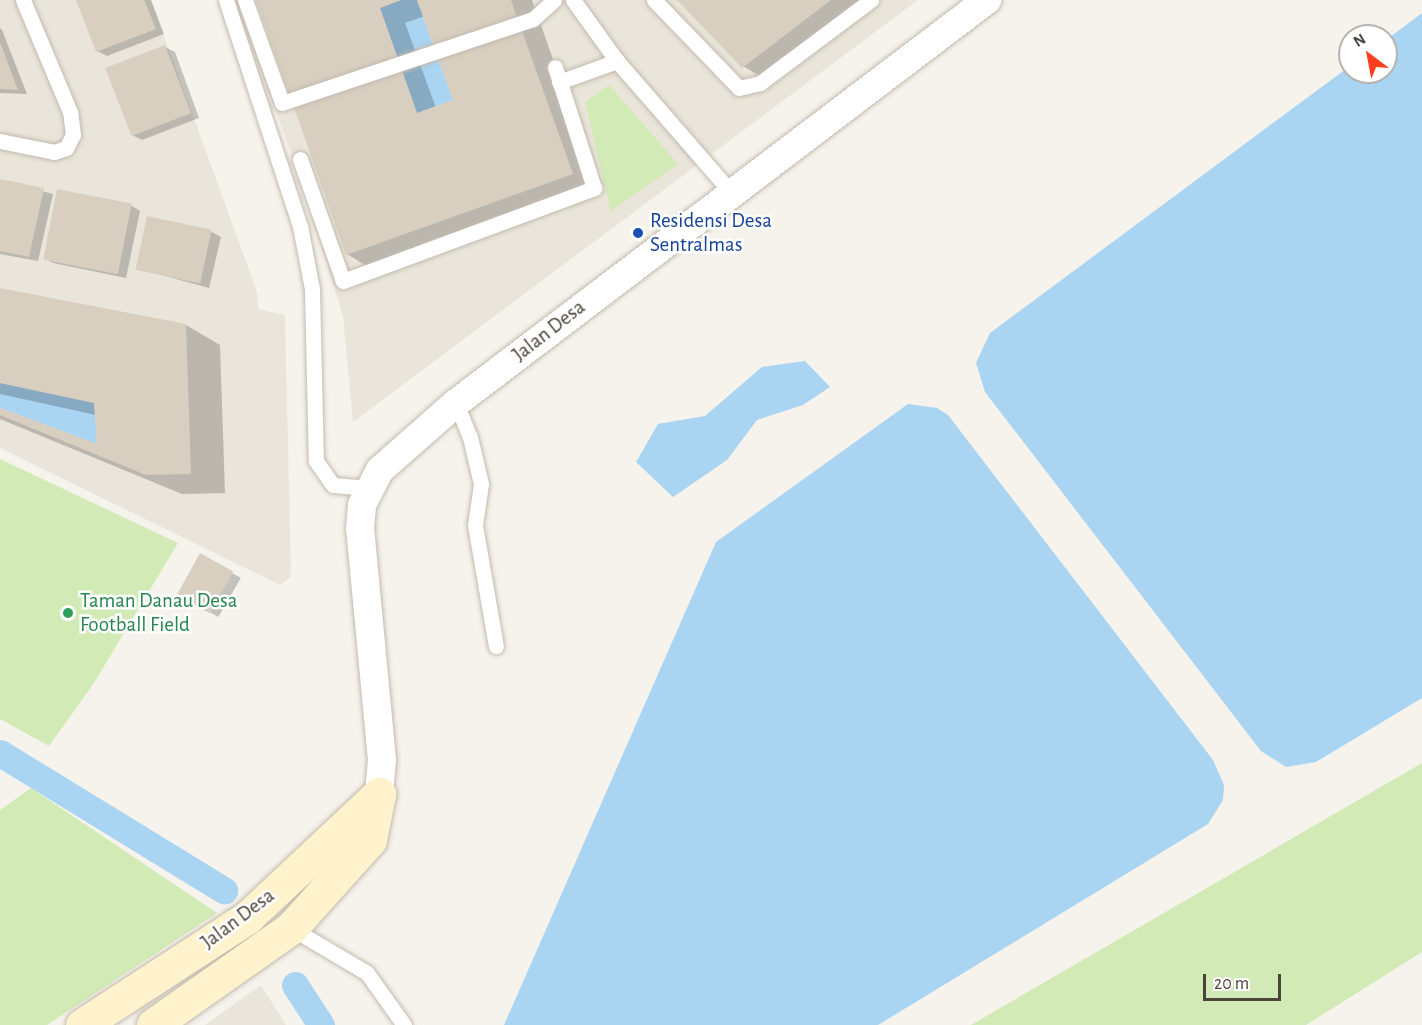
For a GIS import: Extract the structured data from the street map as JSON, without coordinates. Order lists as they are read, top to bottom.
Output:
{
  "streets": {
    "main road": ["Jalan Desa"]
  },
  "places": ["Residensi Desa Sentralmas", "Taman Danau Desa Football Field"],
  "scale_bar": "20 m",
  "north": "top left"
}
